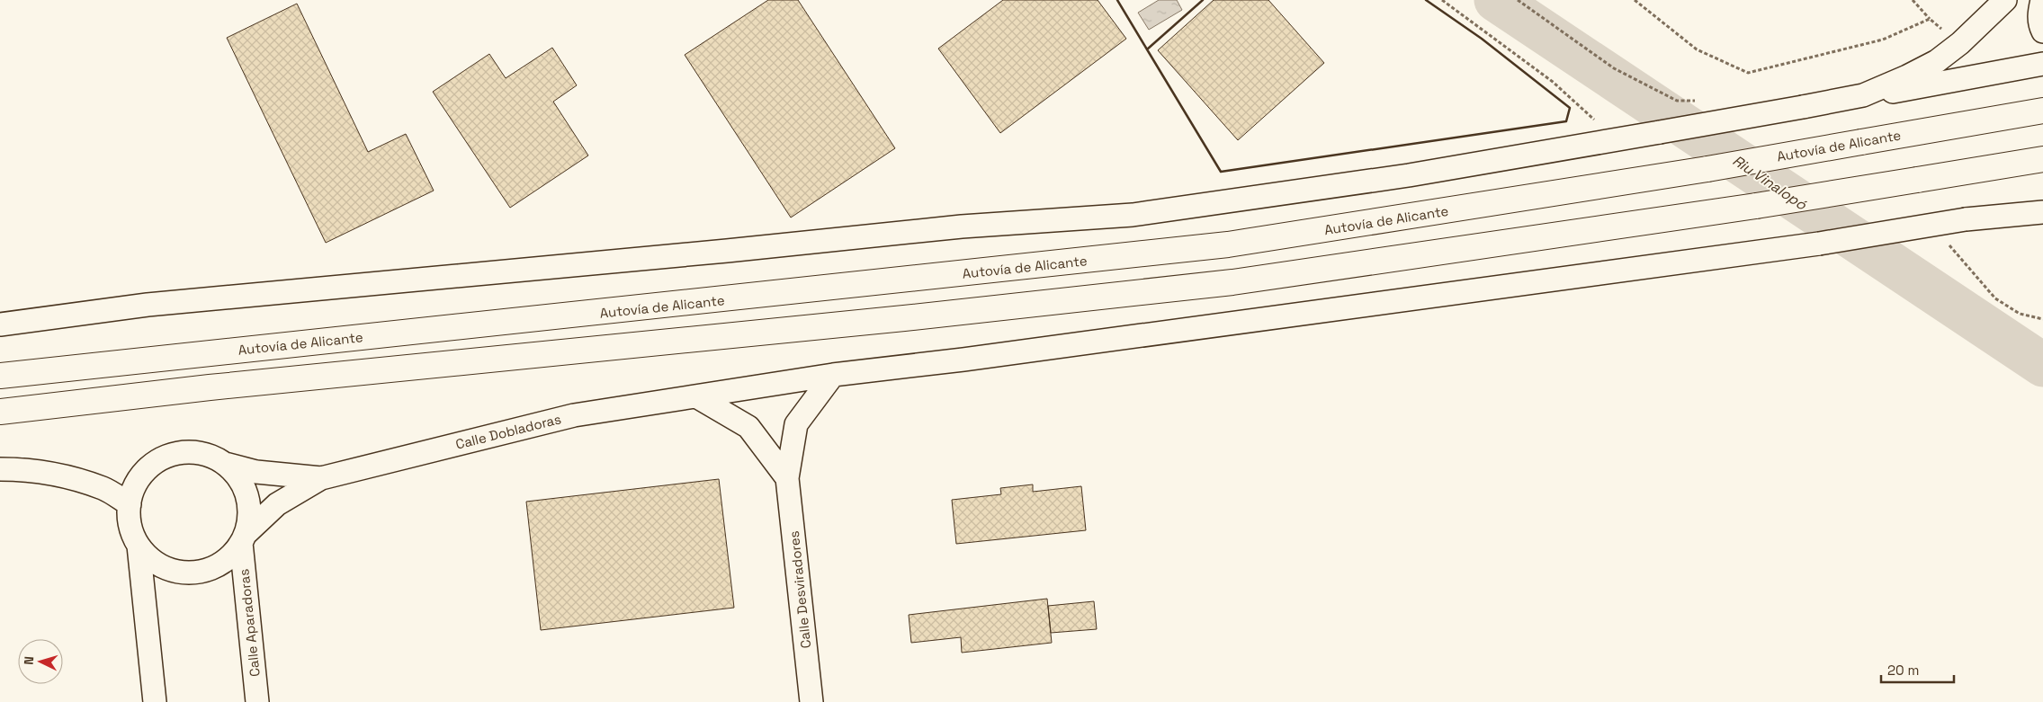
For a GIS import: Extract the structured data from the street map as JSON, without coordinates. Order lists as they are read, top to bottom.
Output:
{
  "streets": {
    "highway": ["Autovía de Alicante"],
    "street": ["Calle Dobladoras", "Calle Desviradores", "Calle Aparadoras"]
  },
  "crossings": [
    ["Calle Dobladoras", "Calle Desviradores"],
    ["Calle Dobladoras", "Calle Aparadoras"]
  ],
  "water": ["Riu Vinalopó"],
  "scale_bar": "20 m",
  "north": "left"
}
